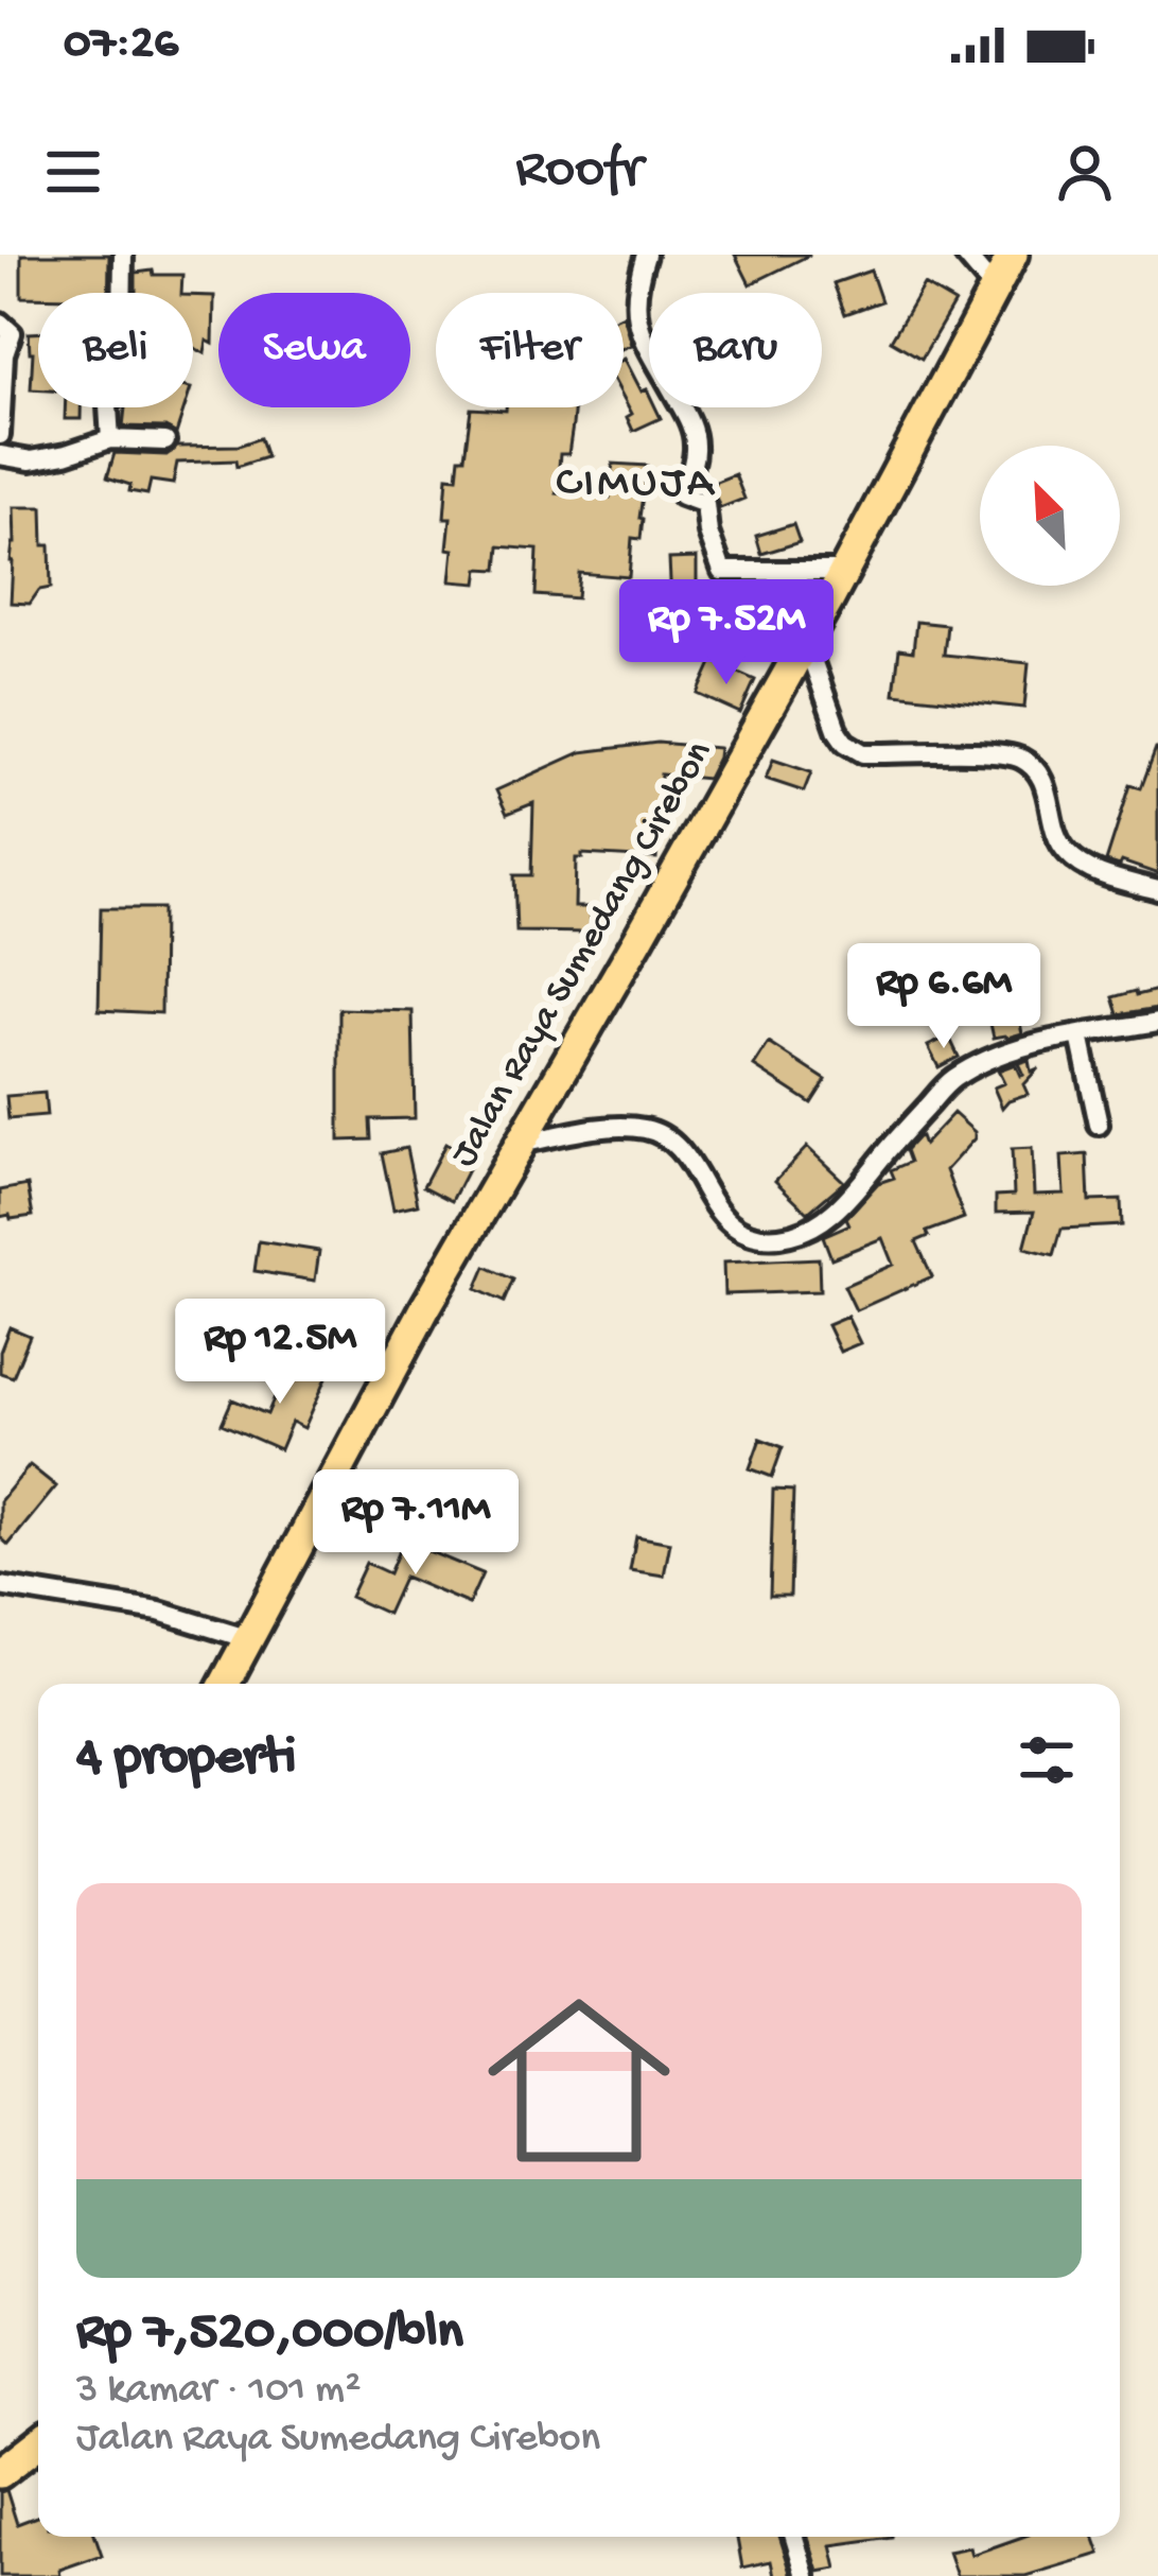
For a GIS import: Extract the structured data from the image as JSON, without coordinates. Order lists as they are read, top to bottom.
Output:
{
  "streets": {
    "highway": ["Jalan Raya Sumedang Cirebon"]
  },
  "districts": ["CIMUJA"],
  "north": "top left",
  "page": {
    "status": "07:26",
    "header": "Roofr",
    "chip": [
      "Beli",
      "Sewa",
      "Filter",
      "Baru"
    ],
    "price": [
      "Rp 7.52M",
      "Rp 6.6M",
      "Rp 12.5M",
      "Rp 7.11M"
    ],
    "heading": "4 properti",
    "list": [
      {
        "name": "Rp 7,520,000/bln",
        "note": "3 kamar · 101 m² · Jalan Raya Sumedang Cirebon"
      }
    ]
  }
}
